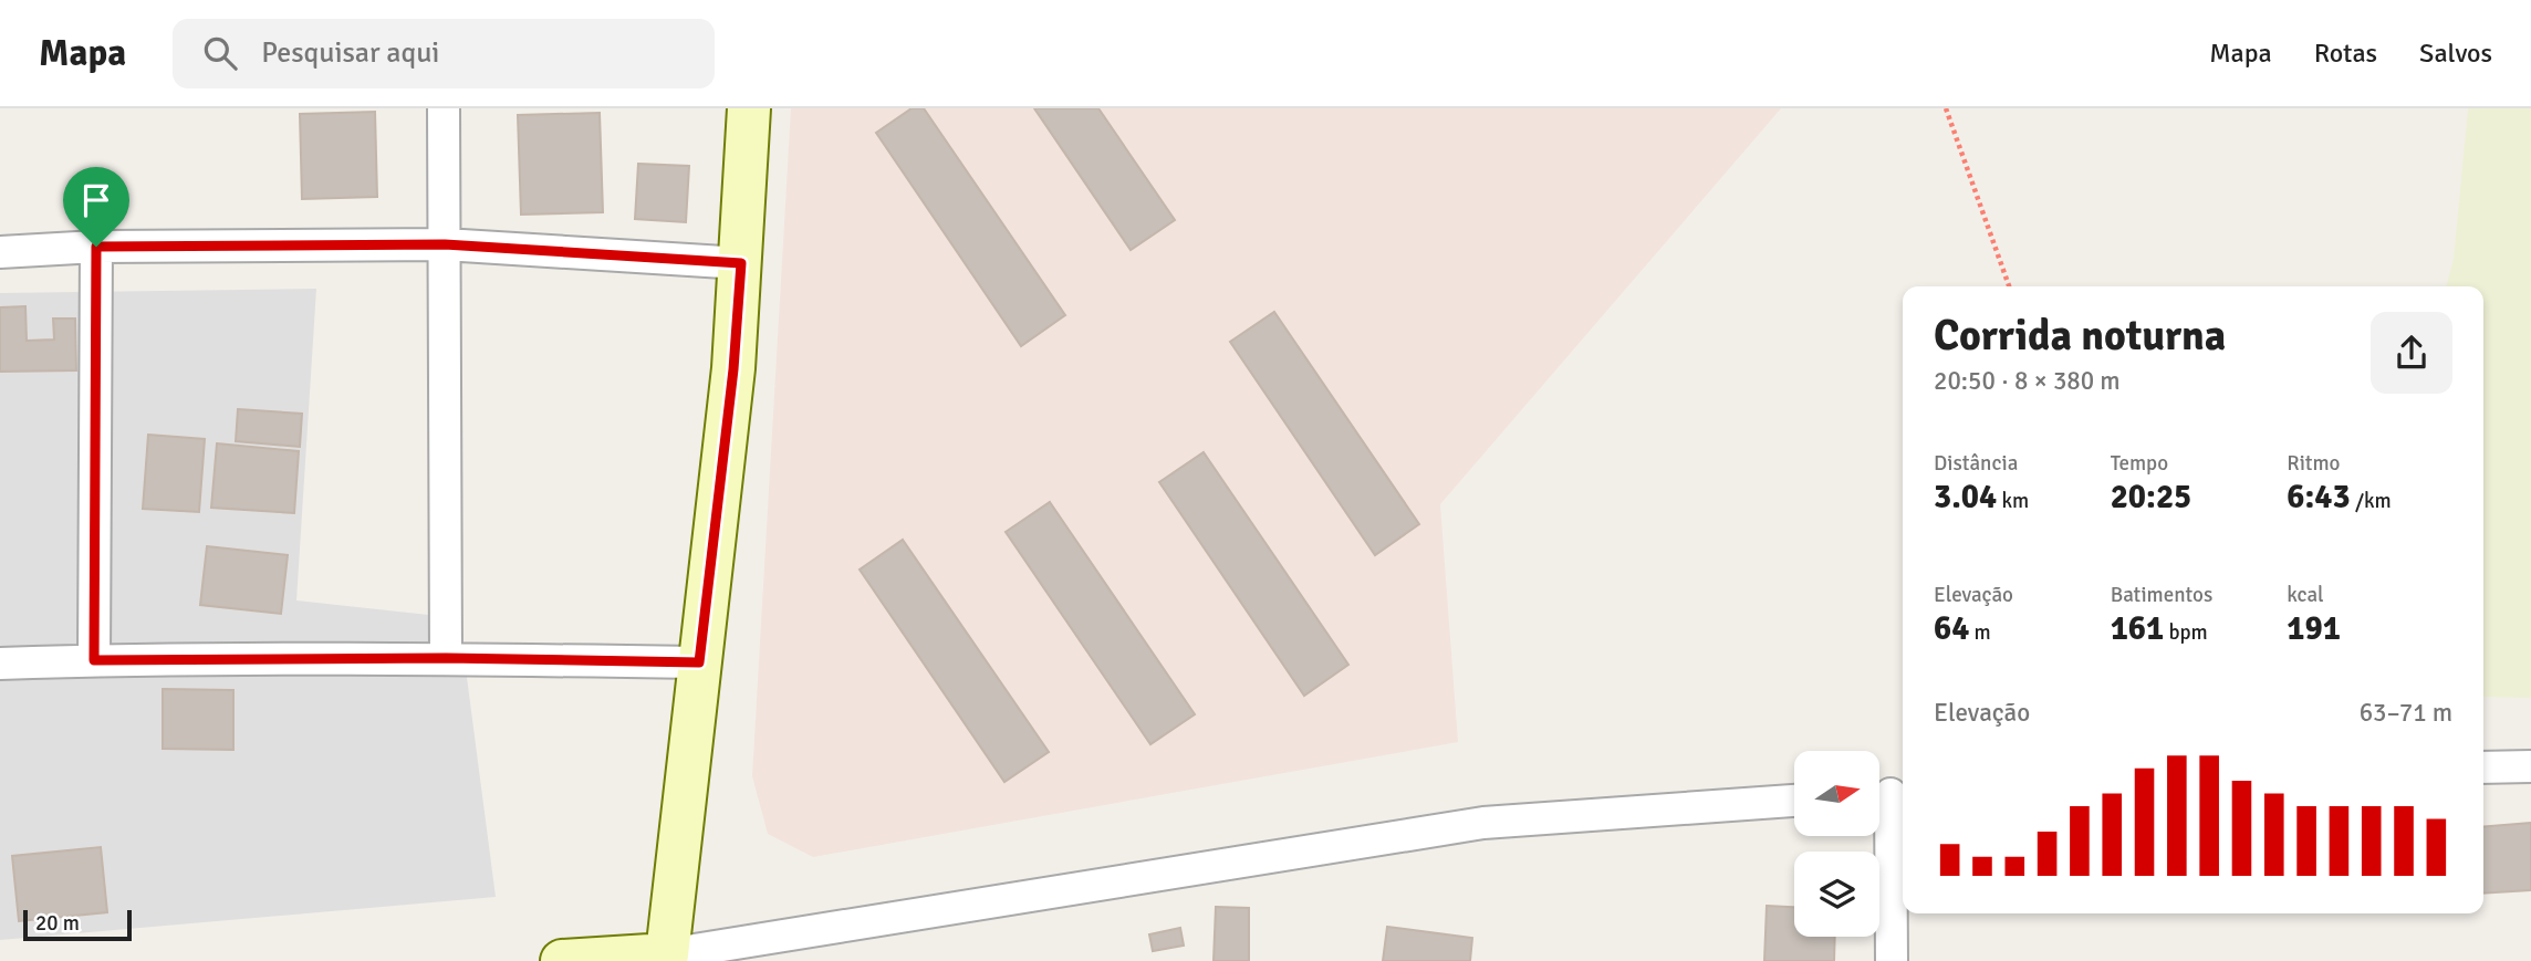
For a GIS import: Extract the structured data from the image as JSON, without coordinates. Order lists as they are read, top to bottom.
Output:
{
  "scale_bar": "20 m",
  "north": "right",
  "page": {
    "header": "Mapa",
    "search": "Pesquisar aqui",
    "nav": ["Mapa", "Rotas", "Salvos"],
    "heading": ["Corrida noturna", "20:50 · 8 × 380 m"],
    "stats": [
      ["Distância", "3.04 km"],
      ["Tempo", "20:25"],
      ["Ritmo", "6:43 /km"],
      ["Elevação", "64 m"],
      ["Batimentos", "161 bpm"],
      ["kcal", "191"]
    ],
    "chart": ["Elevação", "63–71 m"],
    "scale": "20 m"
  }
}
